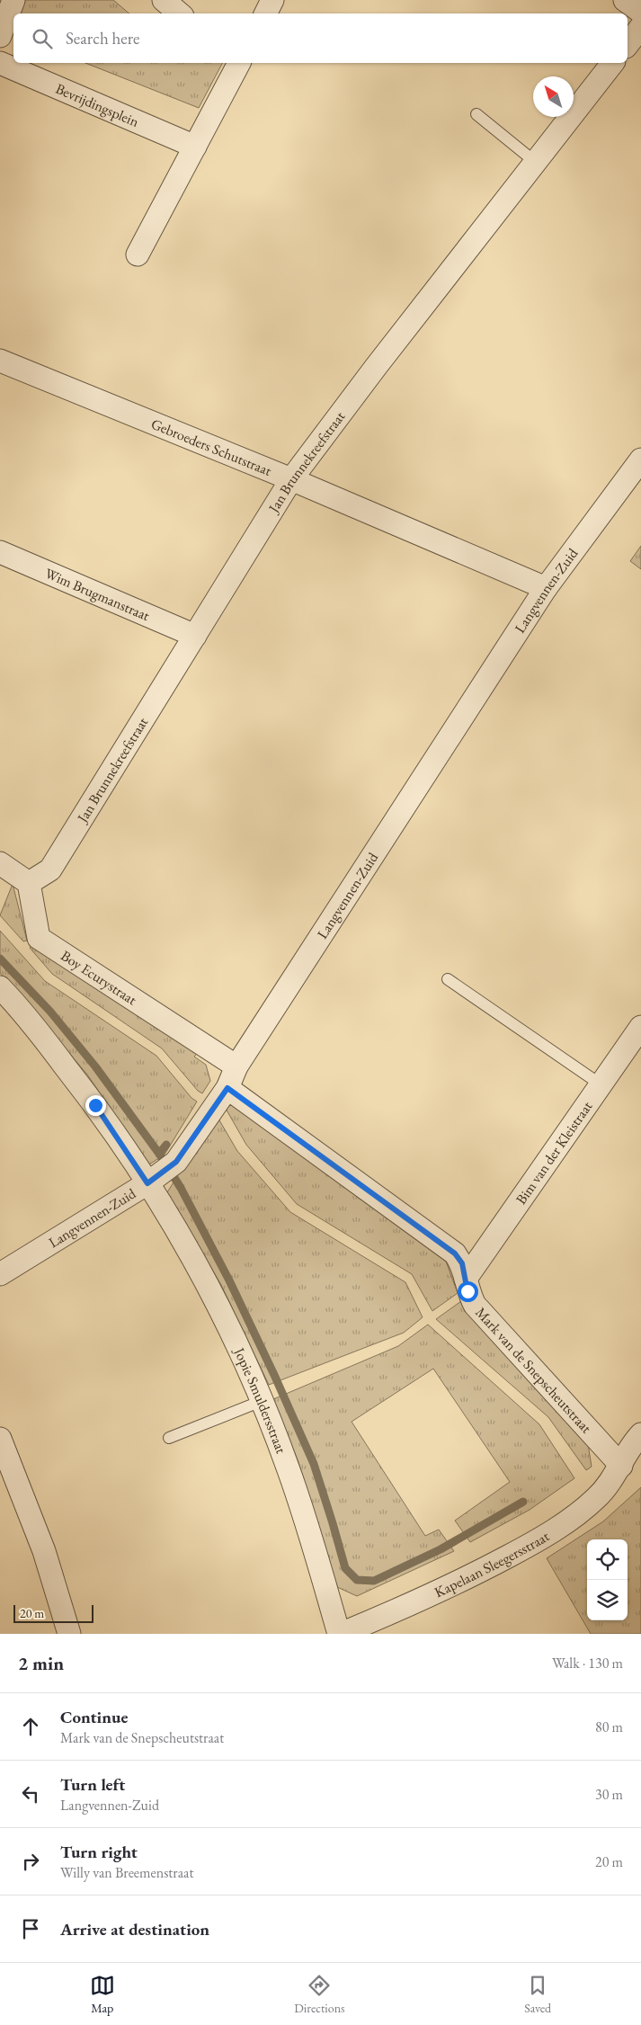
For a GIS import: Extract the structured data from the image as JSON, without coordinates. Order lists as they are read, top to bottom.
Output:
{
  "streets": {
    "street": [
      "Bevrijdingsplein",
      "Gebroeders Schutstraat",
      "Jan Brunnekreefstraat",
      "Langvennen-Zuid",
      "Wim Brugmanstraat",
      "Boy Ecurystraat",
      "Bim van der Kleistraat",
      "Mark van de Snepscheutstraat",
      "Jopie Smuldersstraat",
      "Kapelaan Sleegersstraat"
    ]
  },
  "crossings": [
    ["Gebroeders Schutstraat", "Jan Brunnekreefstraat"],
    ["Gebroeders Schutstraat", "Langvennen-Zuid"],
    ["Jan Brunnekreefstraat", "Wim Brugmanstraat"],
    ["Jan Brunnekreefstraat", "Boy Ecurystraat"],
    ["Langvennen-Zuid", "Boy Ecurystraat"],
    ["Langvennen-Zuid", "Mark van de Snepscheutstraat"],
    ["Langvennen-Zuid", "Jopie Smuldersstraat"],
    ["Bim van der Kleistraat", "Mark van de Snepscheutstraat"],
    ["Mark van de Snepscheutstraat", "Kapelaan Sleegersstraat"],
    ["Jopie Smuldersstraat", "Kapelaan Sleegersstraat"]
  ],
  "scale_bar": "20 m",
  "north": "top left",
  "page": {
    "search": "Search here",
    "scale": "20 m",
    "heading": ["2 min", "Walk · 130 m"],
    "list": [
      ["Continue", "Mark van de Snepscheutstraat", "80 m"],
      ["Turn left", "Langvennen-Zuid", "30 m"],
      ["Turn right", "Willy van Breemenstraat", "20 m"],
      "Arrive at destination"
    ],
    "nav": ["Map", "Directions", "Saved"]
  }
}
